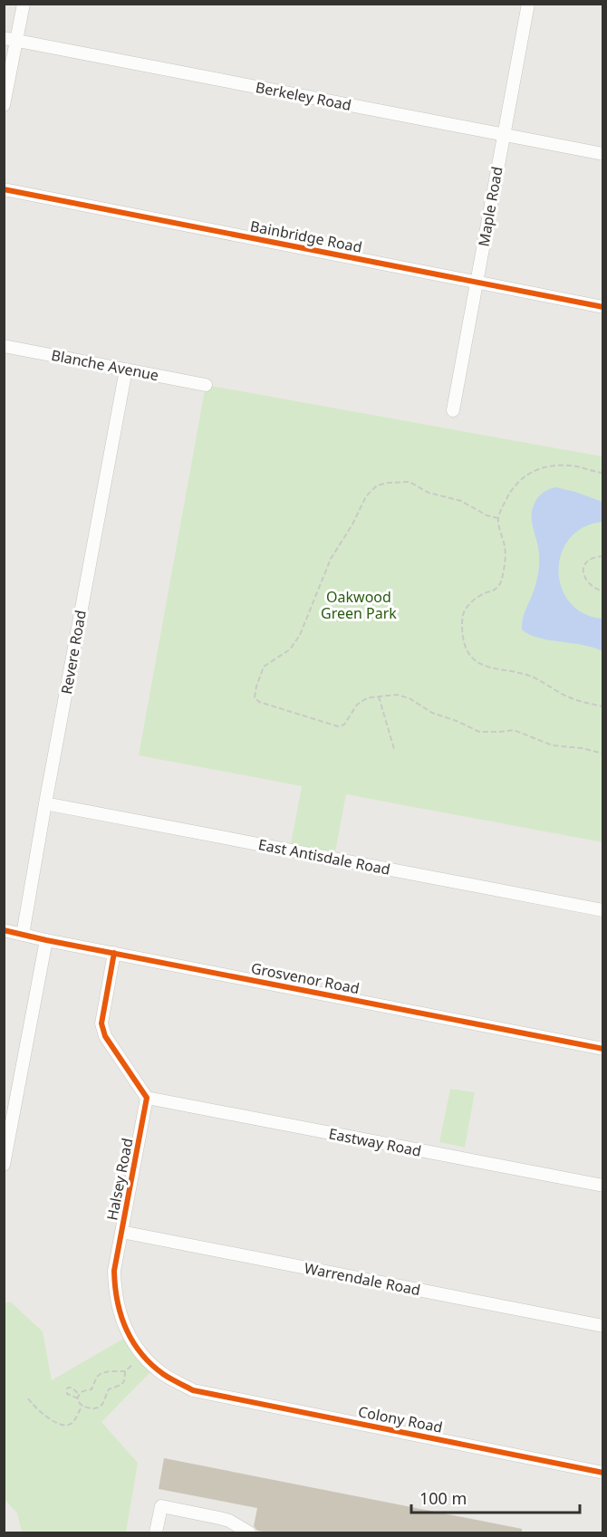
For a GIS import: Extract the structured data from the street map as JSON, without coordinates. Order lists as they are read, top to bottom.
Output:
{
  "streets": {
    "street": [
      "Berkeley Road",
      "Maple Road",
      "Bainbridge Road",
      "Blanche Avenue",
      "Revere Road",
      "East Antisdale Road",
      "Grosvenor Road",
      "Eastway Road",
      "Halsey Road",
      "Warrendale Road",
      "Colony Road"
    ]
  },
  "crossings": [
    ["Berkeley Road", "Maple Road"],
    ["Maple Road", "Bainbridge Road"],
    ["Blanche Avenue", "Revere Road"],
    ["Revere Road", "East Antisdale Road"],
    ["Revere Road", "Grosvenor Road"],
    ["Eastway Road", "Halsey Road"],
    ["Halsey Road", "Warrendale Road"],
    ["Halsey Road", "Colony Road"]
  ],
  "parks": ["Oakwood Green Park"],
  "scale_bar": "100 m"
}
